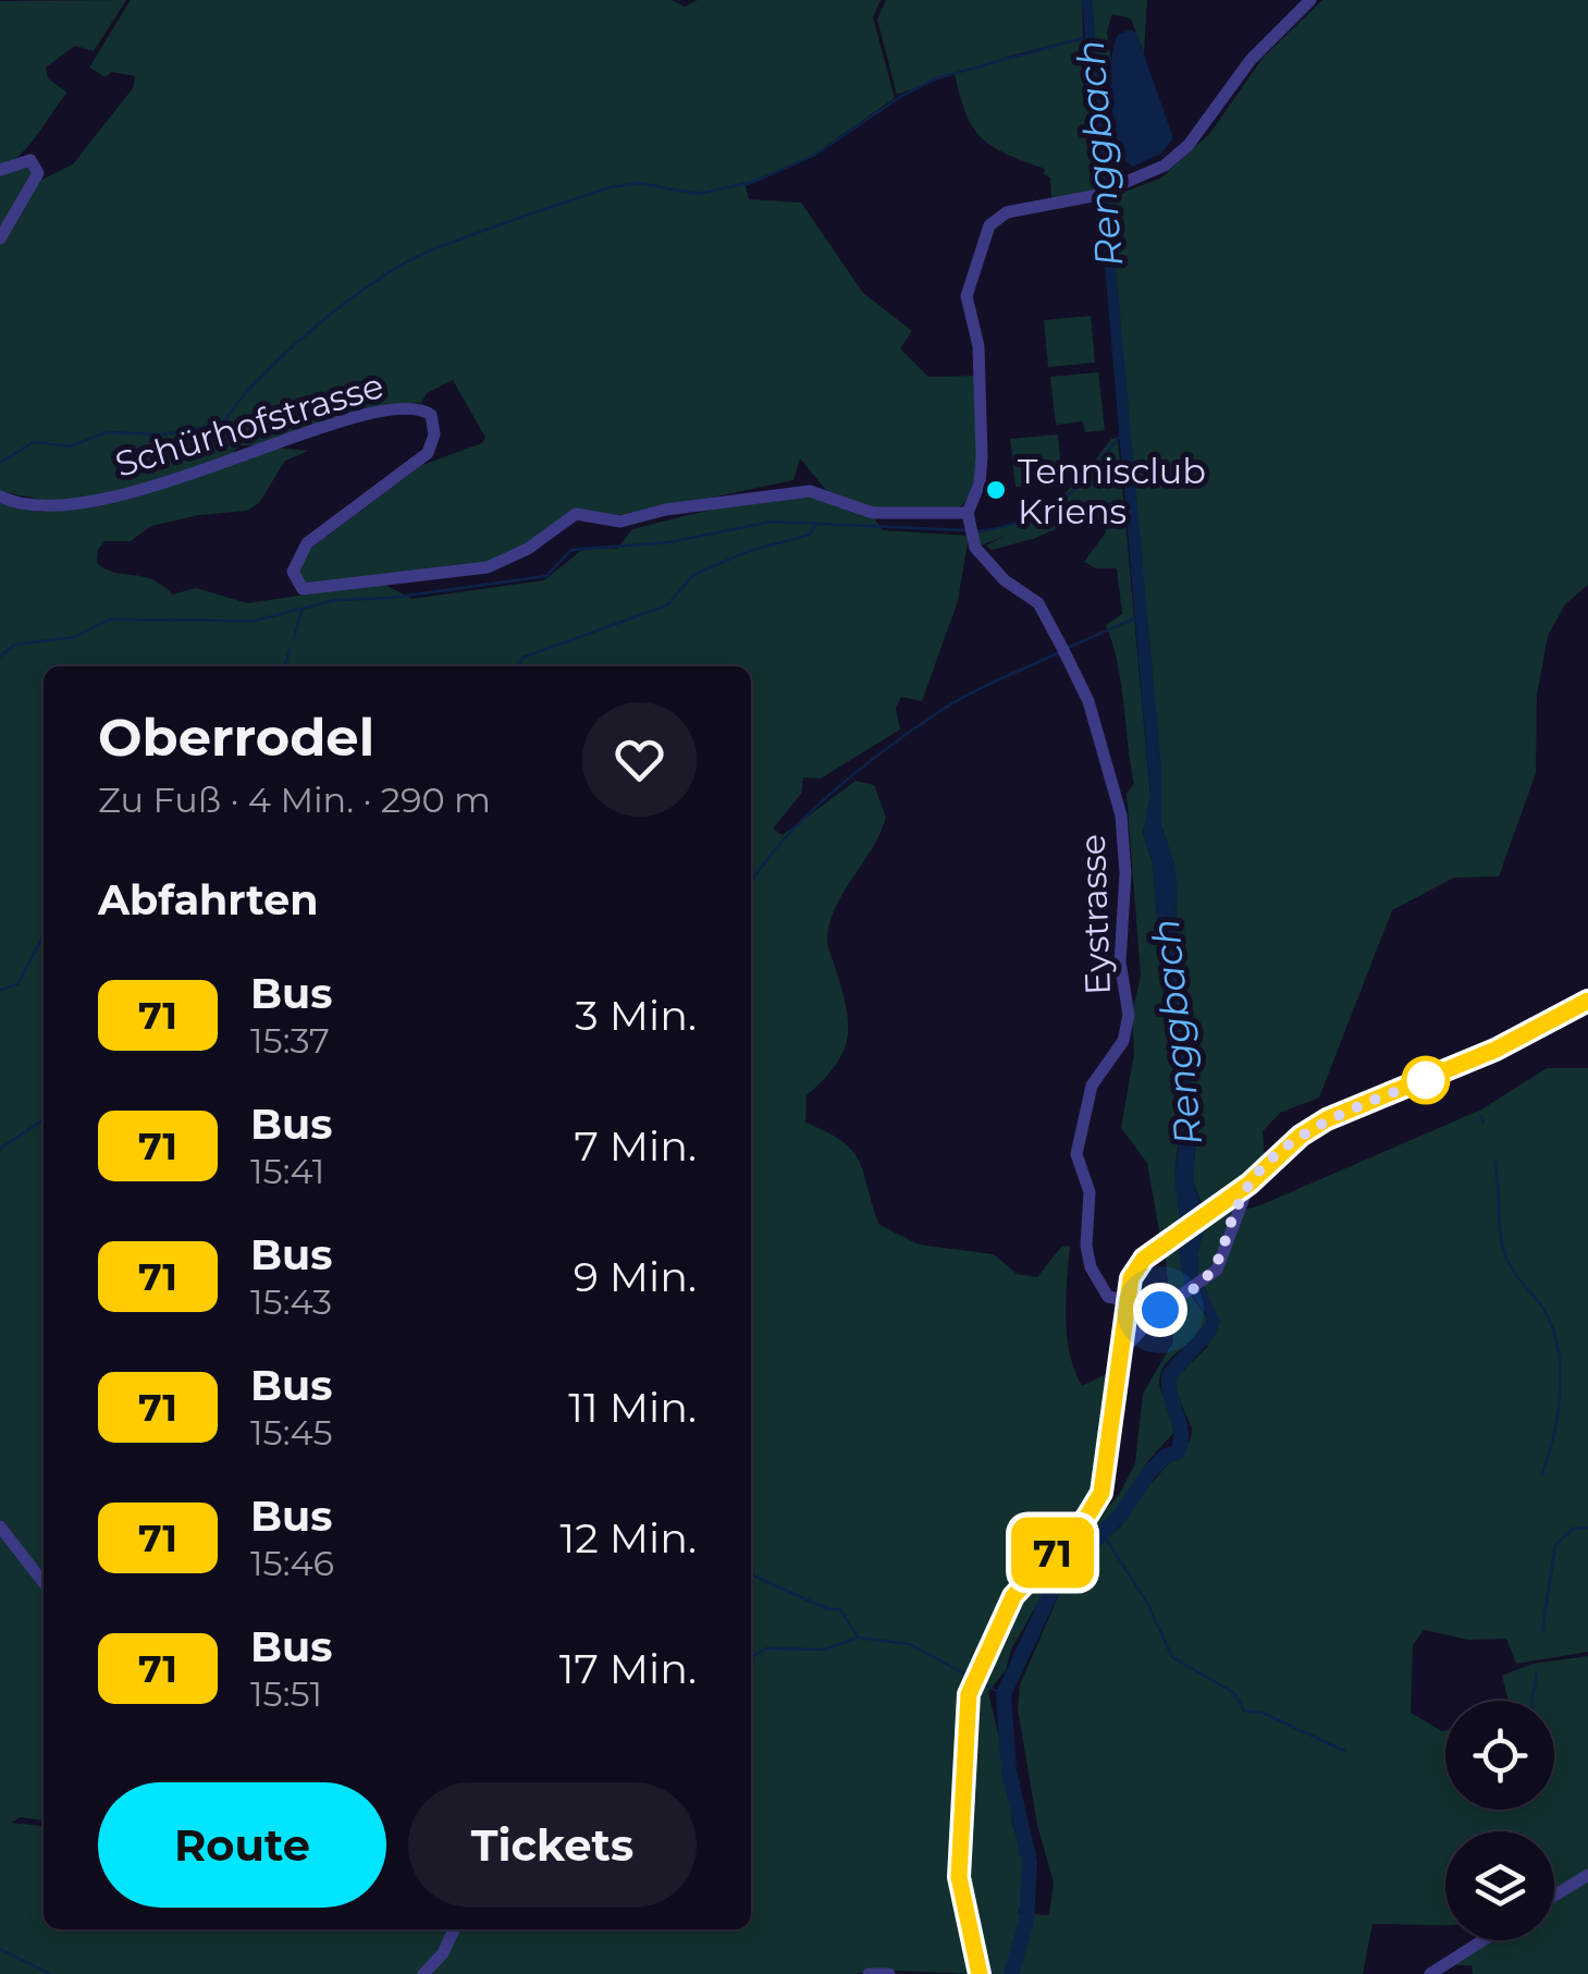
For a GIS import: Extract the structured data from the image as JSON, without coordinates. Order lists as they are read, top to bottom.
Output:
{
  "streets": {
    "street": ["Schürhofstrasse", "Eystrasse"]
  },
  "crossings": [
    ["Schürhofstrasse", "Eystrasse"]
  ],
  "water": ["Renggbach"],
  "places": ["Tennisclub Kriens"],
  "lines": ["bus line 71"],
  "page": {
    "on_map": "71",
    "heading": [
      ["Oberrodel", "Zu Fuß · 4 Min. · 290 m"],
      "Abfahrten"
    ],
    "list": [
      {
        "mark": "71",
        "name": "Bus",
        "note": "15:37",
        "value": "3 Min."
      },
      {
        "mark": "71",
        "name": "Bus",
        "note": "15:41",
        "value": "7 Min."
      },
      {
        "mark": "71",
        "name": "Bus",
        "note": "15:43",
        "value": "9 Min."
      },
      {
        "mark": "71",
        "name": "Bus",
        "note": "15:45",
        "value": "11 Min."
      },
      {
        "mark": "71",
        "name": "Bus",
        "note": "15:46",
        "value": "12 Min."
      },
      {
        "mark": "71",
        "name": "Bus",
        "note": "15:51",
        "value": "17 Min."
      }
    ],
    "buttons": ["Route", "Tickets"]
  }
}
